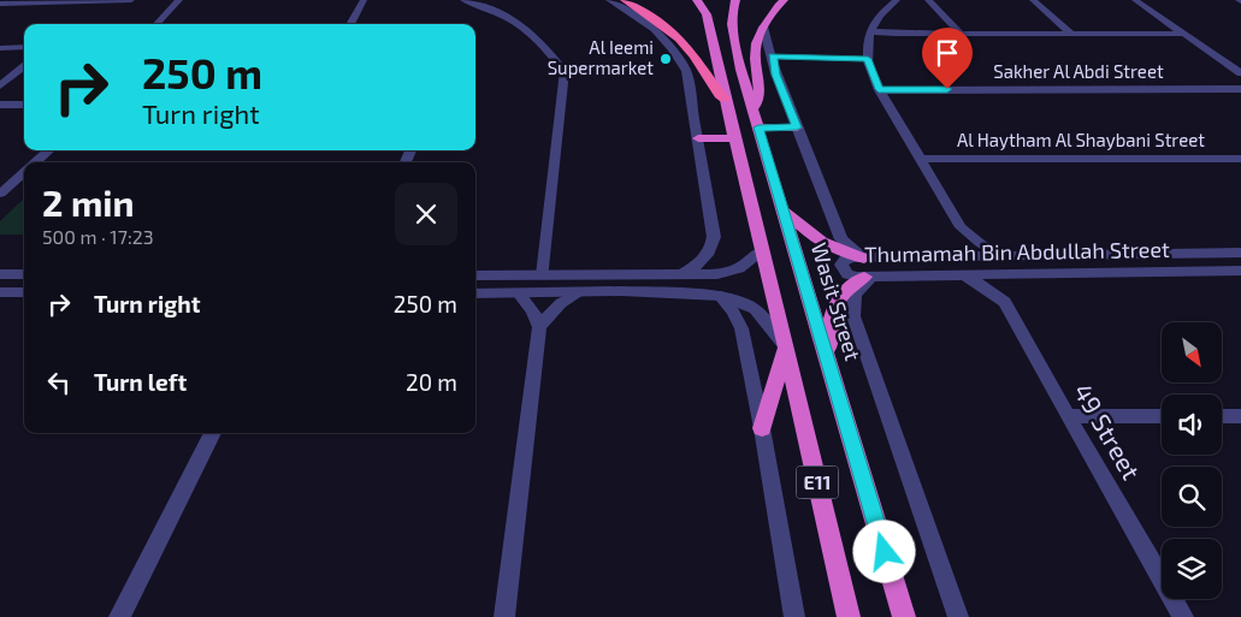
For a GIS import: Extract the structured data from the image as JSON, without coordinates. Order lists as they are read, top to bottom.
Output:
{
  "streets": {
    "highway": ["Wasit Street", "E11"],
    "street": [
      "Sakher Al Abdi Street",
      "Al Haytham Al Shaybani Street",
      "Thumamah Bin Abdullah Street",
      "49 Street"
    ]
  },
  "crossings": [
    ["Thumamah Bin Abdullah Street", "49 Street"]
  ],
  "places": ["Al Ieemi Supermarket"],
  "north": "bottom right",
  "page": {
    "turn": ["250 m", "Turn right"],
    "heading": ["2 min", "500 m · 17:23"],
    "list": [
      {
        "name": "Turn right",
        "value": "250 m"
      },
      {
        "name": "Turn left",
        "value": "20 m"
      }
    ]
  }
}
